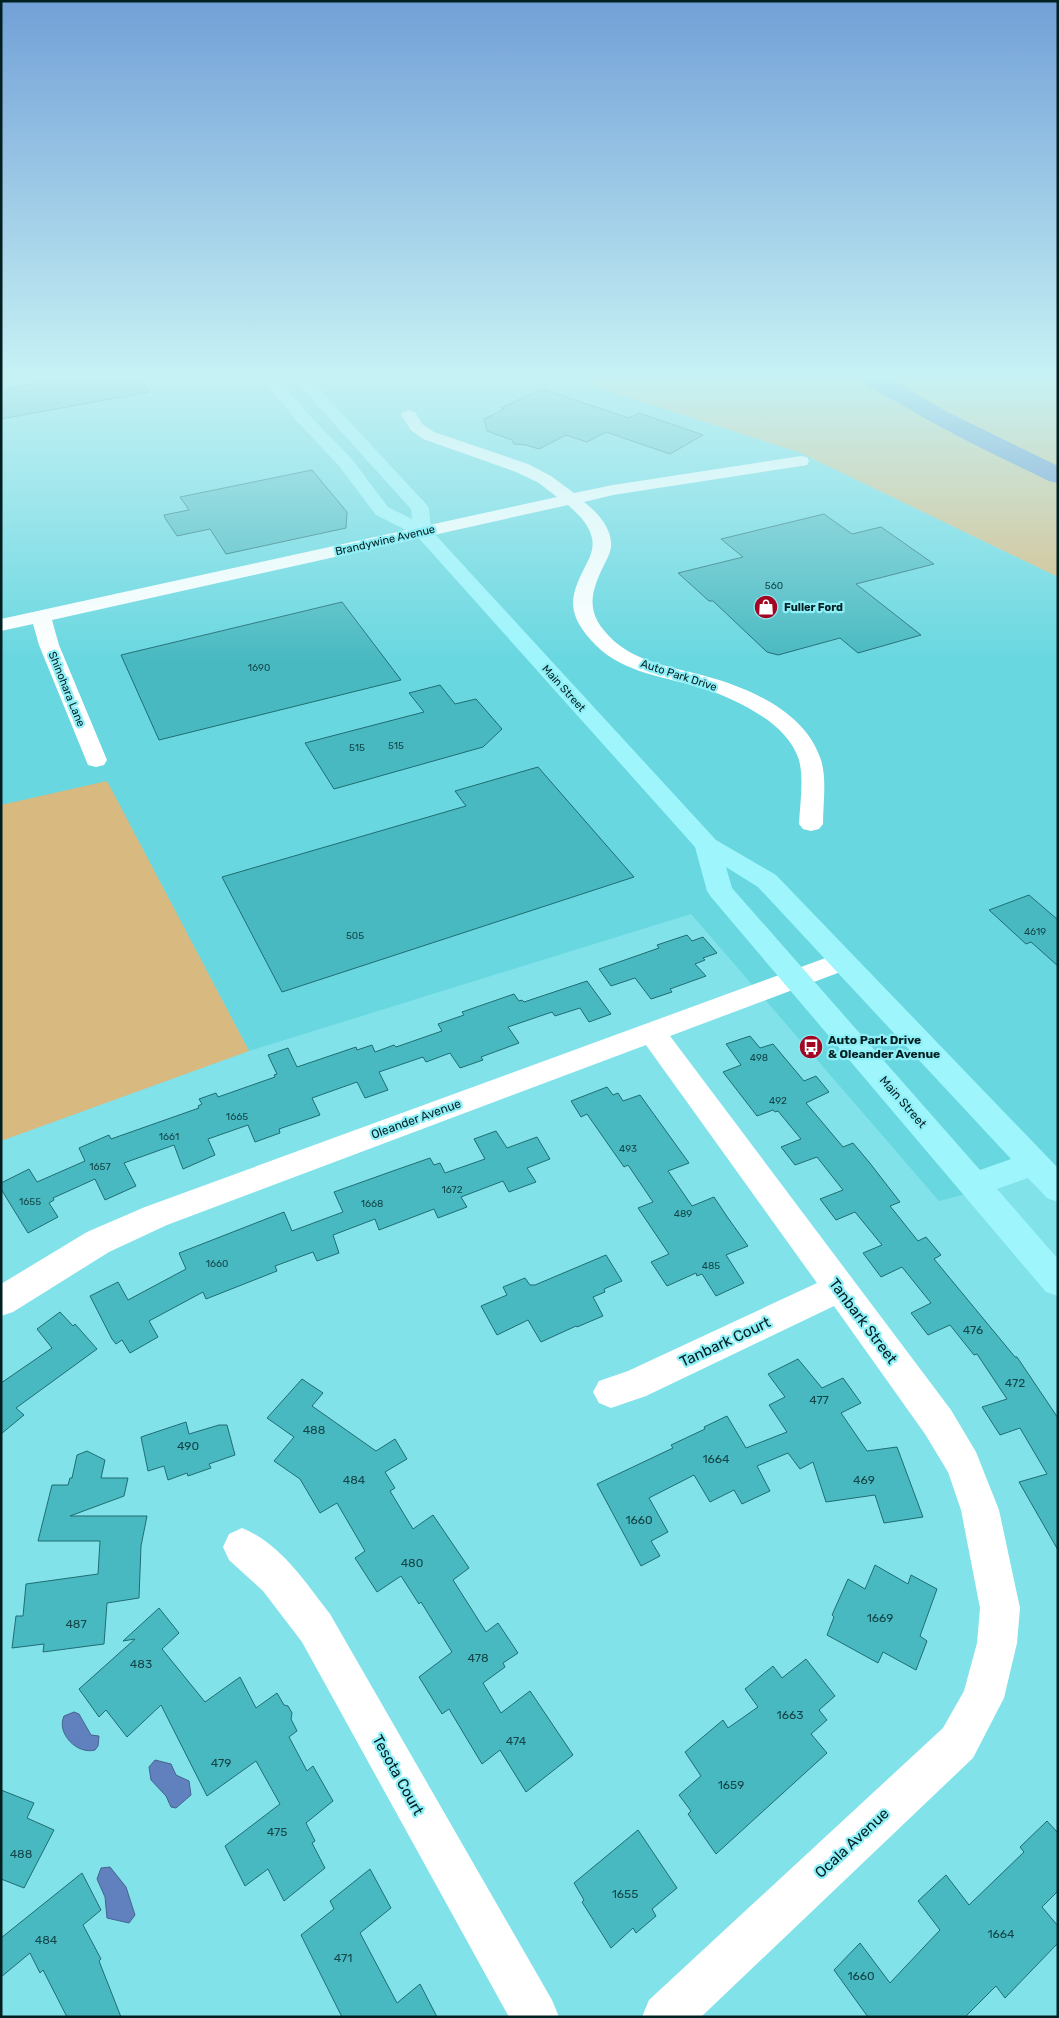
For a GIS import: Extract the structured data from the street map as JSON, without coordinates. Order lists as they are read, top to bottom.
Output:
{
  "streets": {
    "main road": ["Main Street"],
    "street": [
      "Brandywine Avenue",
      "Auto Park Drive",
      "Shinohara Lane",
      "Oleander Avenue",
      "Tanbark Street",
      "Tanbark Court",
      "Tesota Court",
      "Ocala Avenue"
    ]
  },
  "crossings": [
    ["Brandywine Avenue", "Auto Park Drive"],
    ["Brandywine Avenue", "Main Street"],
    ["Brandywine Avenue", "Shinohara Lane"],
    ["Main Street", "Oleander Avenue"],
    ["Oleander Avenue", "Tanbark Street"],
    ["Tanbark Street", "Tanbark Court"],
    ["Tanbark Street", "Ocala Avenue"]
  ],
  "places": {
    "shop": ["Fuller Ford"],
    "bus stop": ["Auto Park Drive & Oleander Avenue"]
  },
  "house_numbers": [
    "560",
    "1690",
    "515",
    "515",
    "4619",
    "505",
    "498",
    "492",
    "1665",
    "1661",
    "493",
    "1657",
    "1672",
    "1655",
    "1668",
    "489",
    "1660",
    "485",
    "476",
    "472",
    "477",
    "488",
    "490",
    "1664",
    "484",
    "469",
    "1660",
    "480",
    "1669",
    "487",
    "478",
    "483",
    "1663",
    "474",
    "479",
    "1659",
    "475",
    "488",
    "1655",
    "1664",
    "484",
    "471",
    "1660"
  ]
}
